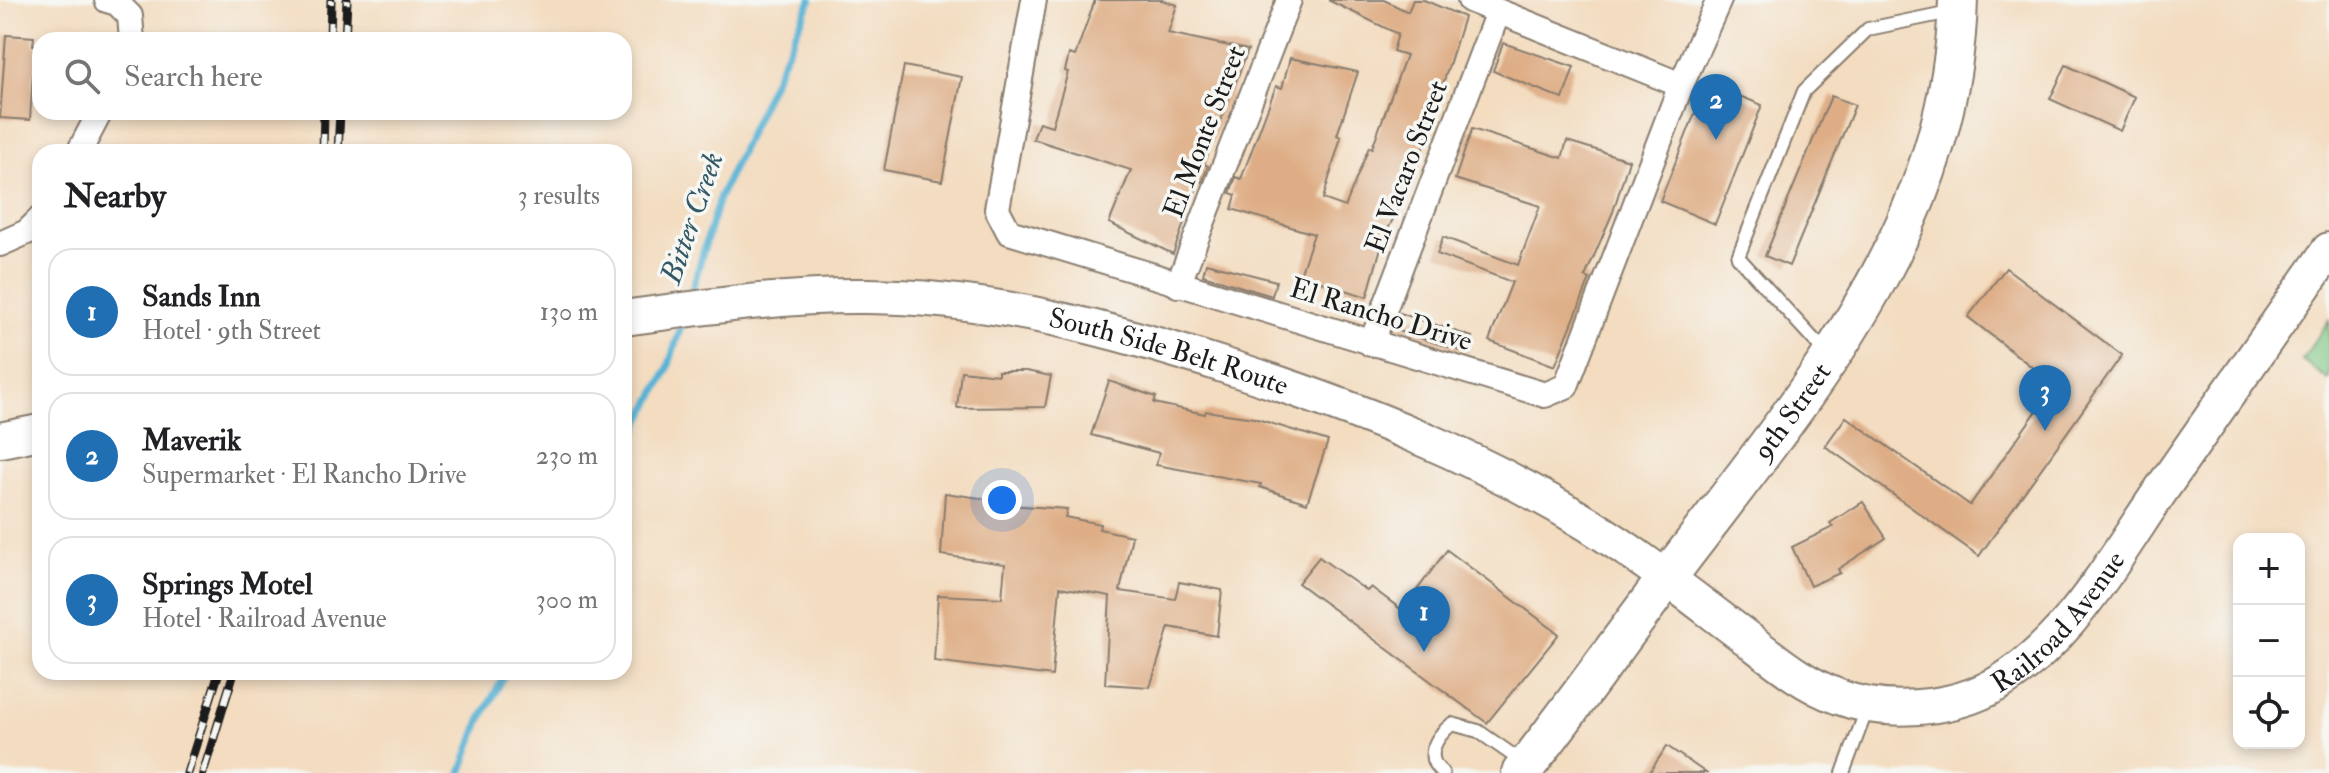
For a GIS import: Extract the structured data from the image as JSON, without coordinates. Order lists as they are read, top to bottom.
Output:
{
  "streets": {
    "main road": ["South Side Belt Route", "9th Street", "Railroad Avenue"],
    "street": ["El Monte Street", "El Vacaro Street", "El Rancho Drive"]
  },
  "crossings": [
    ["El Monte Street", "El Rancho Drive"],
    ["El Vacaro Street", "El Rancho Drive"],
    ["South Side Belt Route", "9th Street"],
    ["South Side Belt Route", "Railroad Avenue"],
    ["9th Street", "Railroad Avenue"]
  ],
  "water": ["Bitter Creek"],
  "page": {
    "search": "Search here",
    "pins": ["2", "3", "1"],
    "heading": ["Nearby", "3 results"],
    "list": [
      {
        "mark": "1",
        "name": "Sands Inn",
        "note": "Hotel · 9th Street",
        "value": "130 m"
      },
      {
        "mark": "2",
        "name": "Maverik",
        "note": "Supermarket · El Rancho Drive",
        "value": "230 m"
      },
      {
        "mark": "3",
        "name": "Springs Motel",
        "note": "Hotel · Railroad Avenue",
        "value": "300 m"
      }
    ],
    "map_buttons": ["+", "−"]
  }
}
